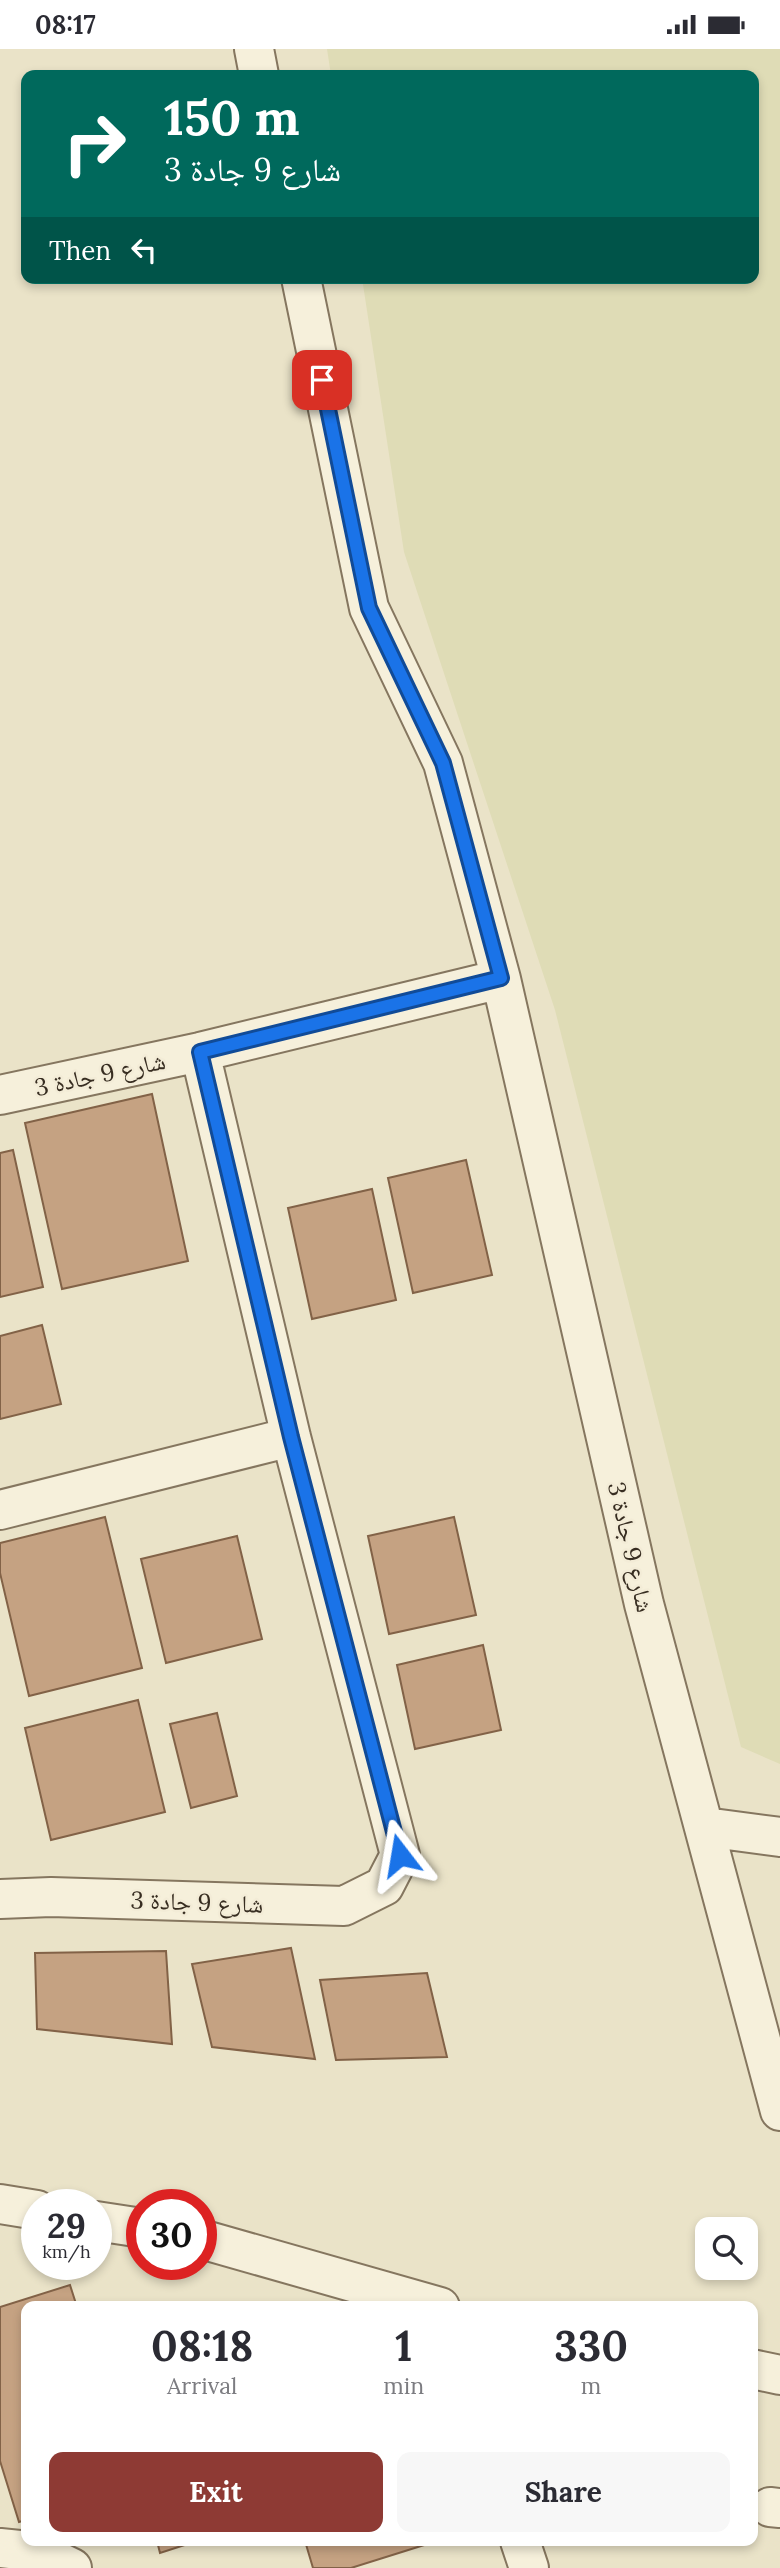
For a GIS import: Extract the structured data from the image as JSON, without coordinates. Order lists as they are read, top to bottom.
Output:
{
  "streets": {
    "street": ["شارع 9 جادة 3"]
  },
  "page": {
    "status": "08:17",
    "turn": ["150 m", "شارع 9 جادة 3"],
    "then": "Then",
    "speed": "29 km/h",
    "limit": "30",
    "eta": [
      "08:18",
      "Arrival",
      "1",
      "min",
      "330",
      "m"
    ],
    "buttons": ["Exit", "Share"]
  }
}
